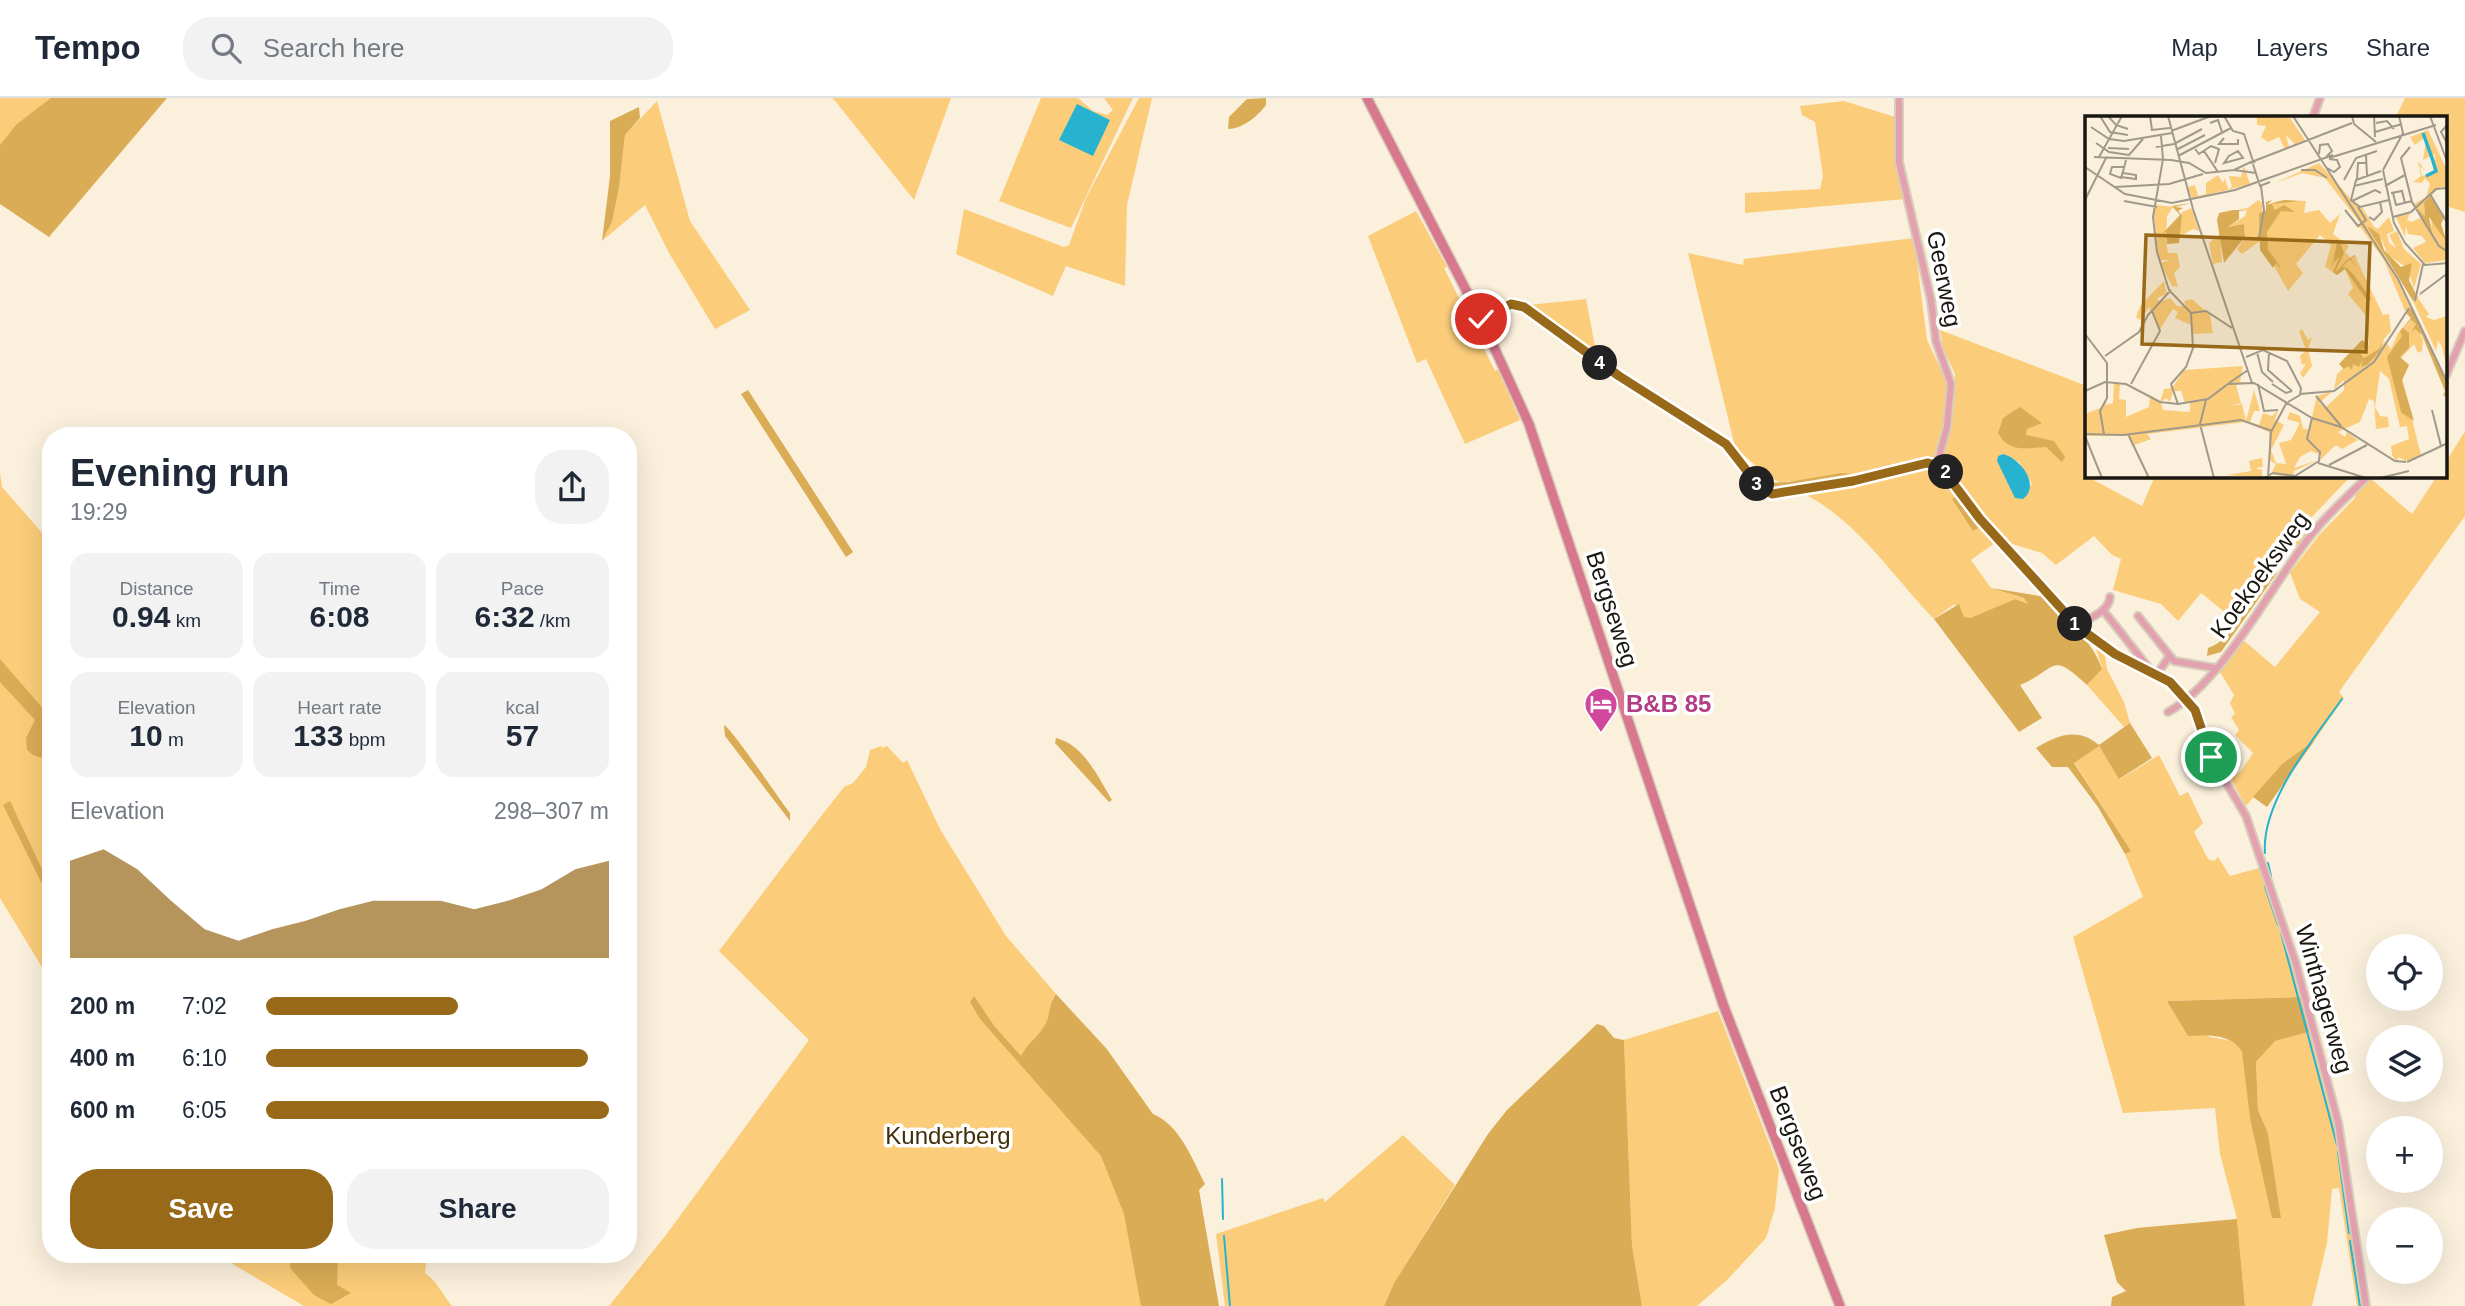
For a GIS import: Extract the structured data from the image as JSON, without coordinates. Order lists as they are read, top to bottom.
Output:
{
  "streets": {
    "street": [
      "Geerweg",
      "Koekoeksweg",
      "Bergseweg",
      "Winthagerweg"
    ]
  },
  "crossings": [
    ["Koekoeksweg", "Winthagerweg"]
  ],
  "parks": ["Kunderberg"],
  "places": {
    "hotel": ["B&B 85"]
  },
  "page": {
    "header": "Tempo",
    "search": "Search here",
    "nav": ["Map", "Layers", "Share"],
    "pins": [
      "4",
      "2",
      "3",
      "1"
    ],
    "heading": ["Evening run", "19:29"],
    "stats": [
      ["Distance", "0.94 km"],
      ["Time", "6:08"],
      ["Pace", "6:32 /km"],
      ["Elevation", "10 m"],
      ["Heart rate", "133 bpm"],
      ["kcal", "57"]
    ],
    "chart": ["Elevation", "298–307 m"],
    "map_buttons": ["+", "−"],
    "list": [
      {
        "name": "200 m",
        "note": "7:02"
      },
      {
        "name": "400 m",
        "note": "6:10"
      },
      {
        "name": "600 m",
        "note": "6:05"
      }
    ],
    "buttons": ["Save", "Share"]
  }
}
